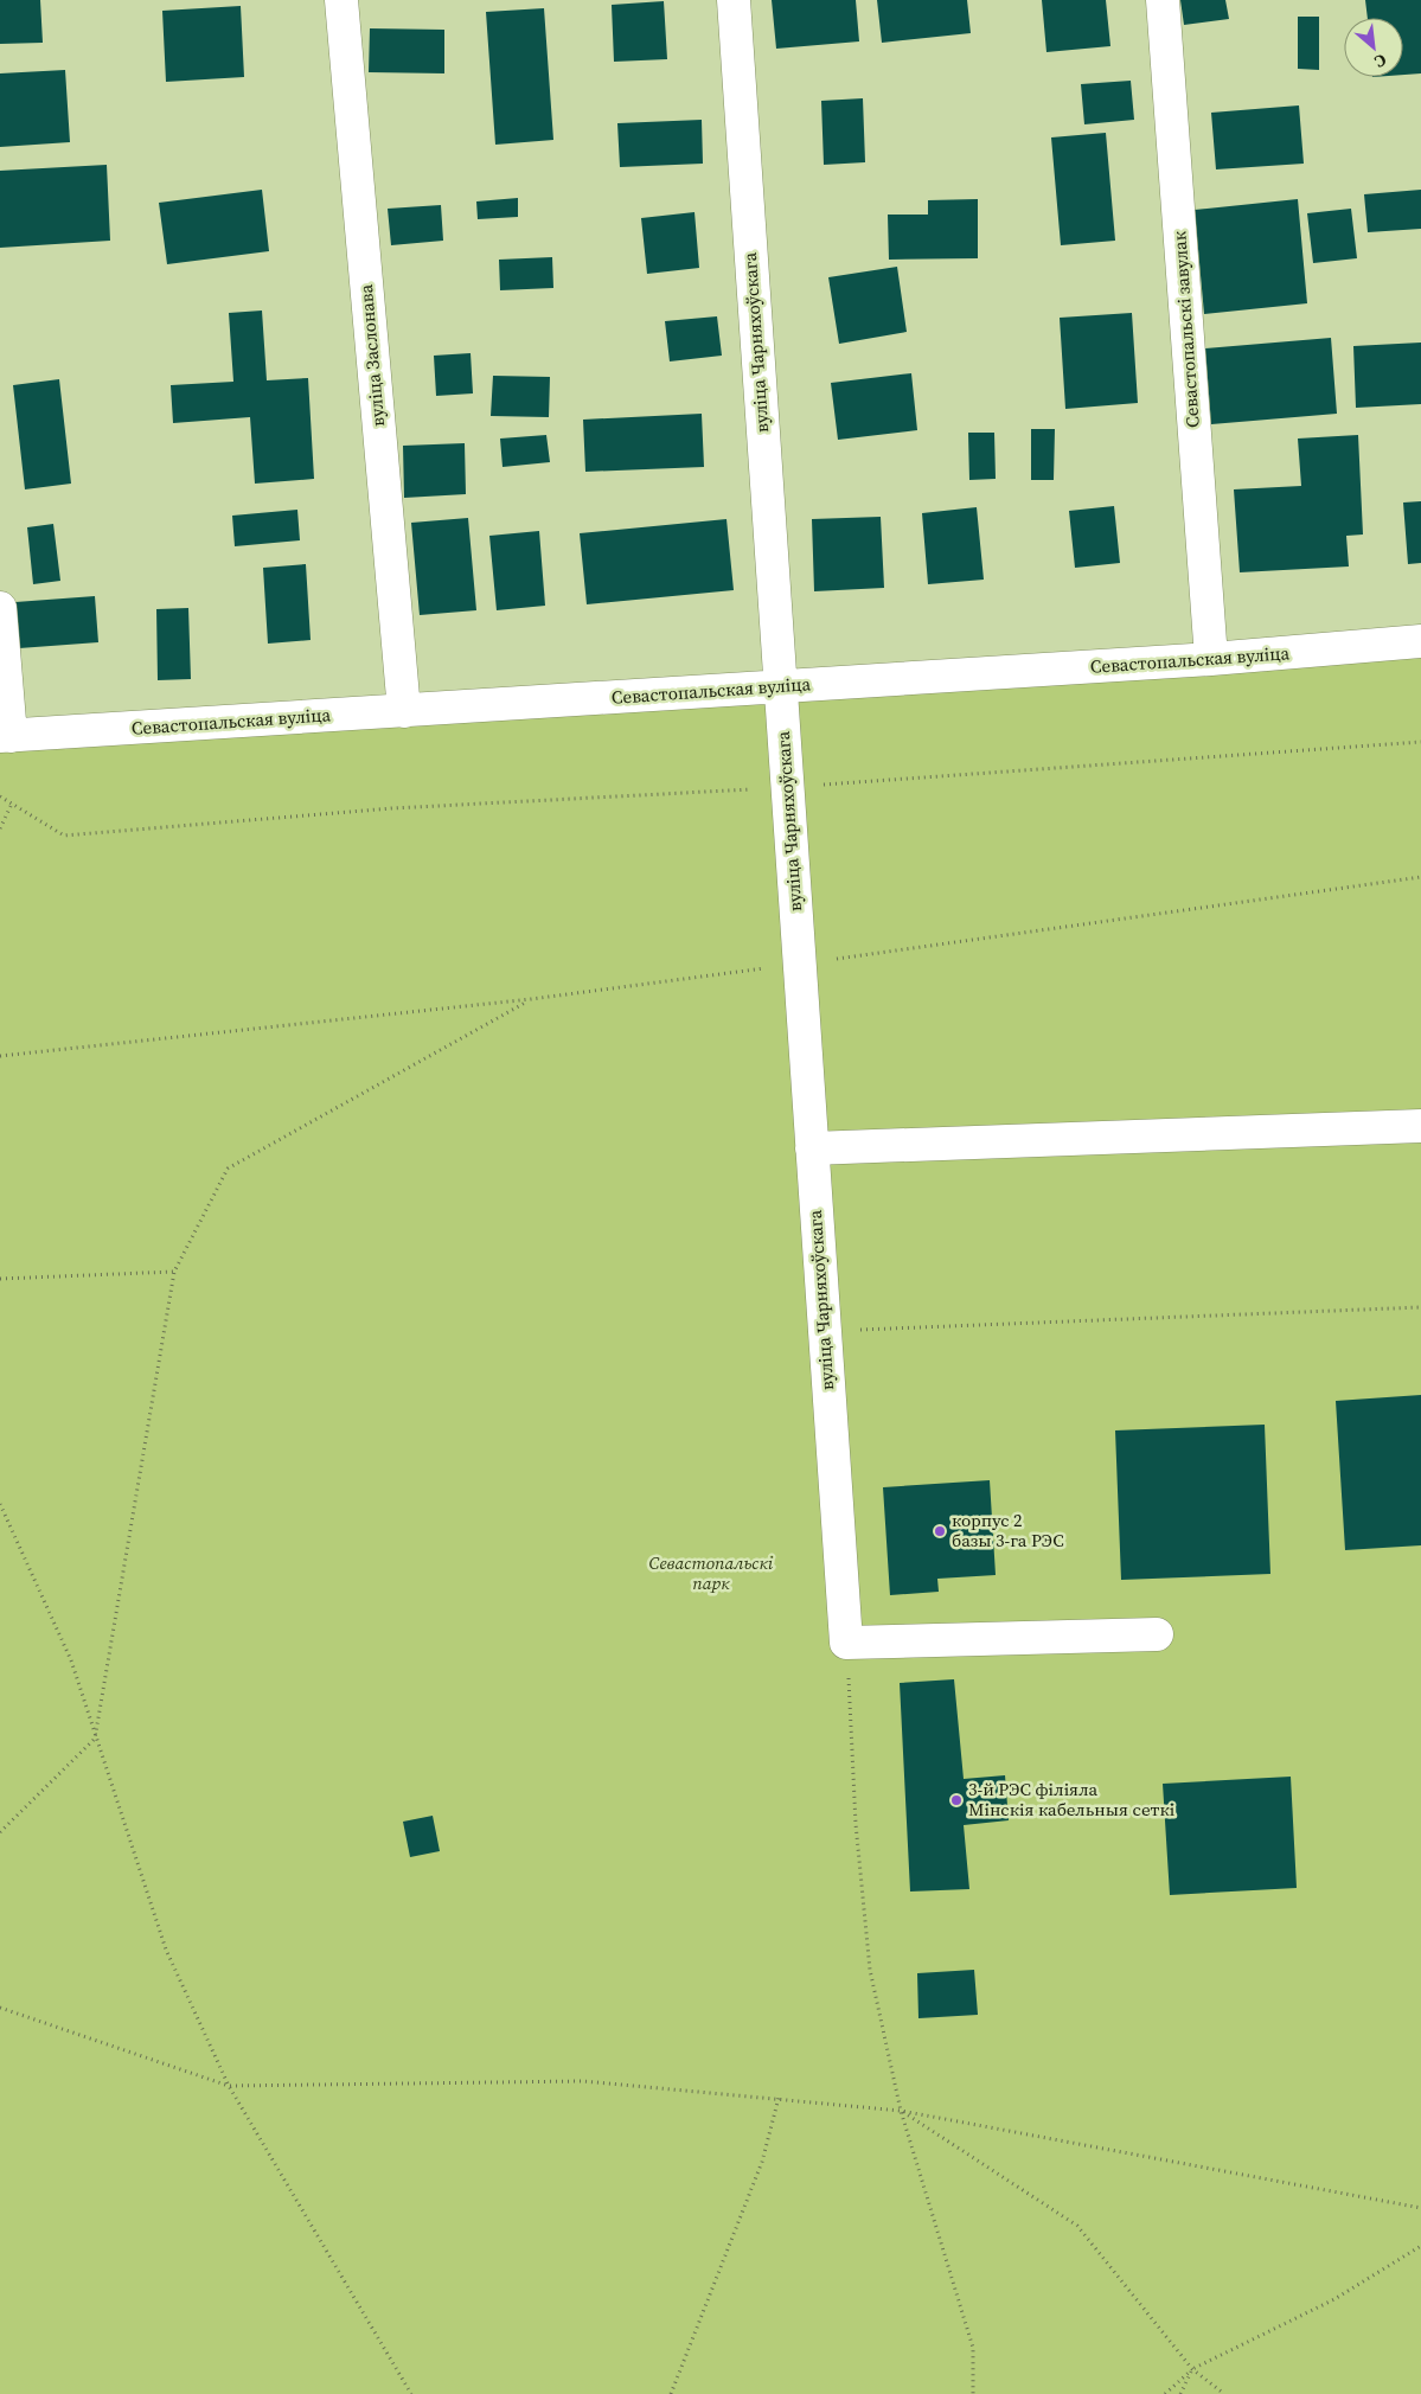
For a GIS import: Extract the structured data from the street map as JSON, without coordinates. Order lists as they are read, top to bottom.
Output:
{
  "streets": {
    "street": [
      "Севастопальскі завулак",
      "вуліца Чарняхоўскага",
      "вуліца Заслонава",
      "Севастопальская вуліца"
    ]
  },
  "crossings": [
    ["Севастопальскі завулак", "Севастопальская вуліца"],
    ["вуліца Чарняхоўскага", "Севастопальская вуліца"],
    ["вуліца Заслонава", "Севастопальская вуліца"]
  ],
  "parks": ["Севастопальскі парк"],
  "places": ["корпус 2 базы 3-га РЭС", "3-й РЭС філіяла Мінскія кабельныя сеткі"],
  "north": "bottom right"
}
